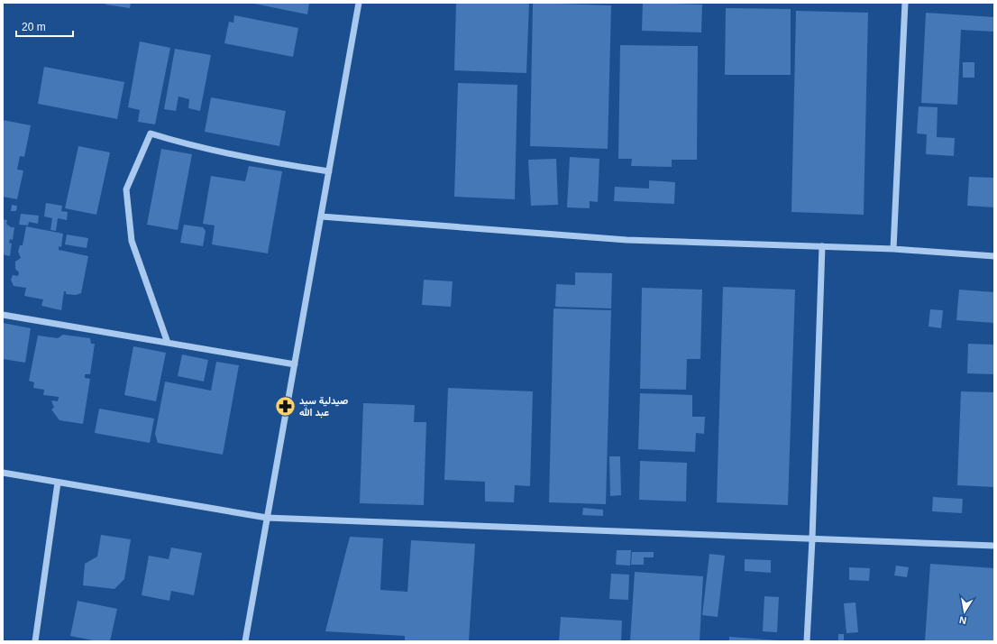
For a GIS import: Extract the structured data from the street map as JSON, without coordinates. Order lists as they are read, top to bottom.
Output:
{
  "places": {
    "pharmacy": ["صيدلية سيد عبد الله"]
  },
  "scale_bar": "20 m",
  "north": "bottom"
}
